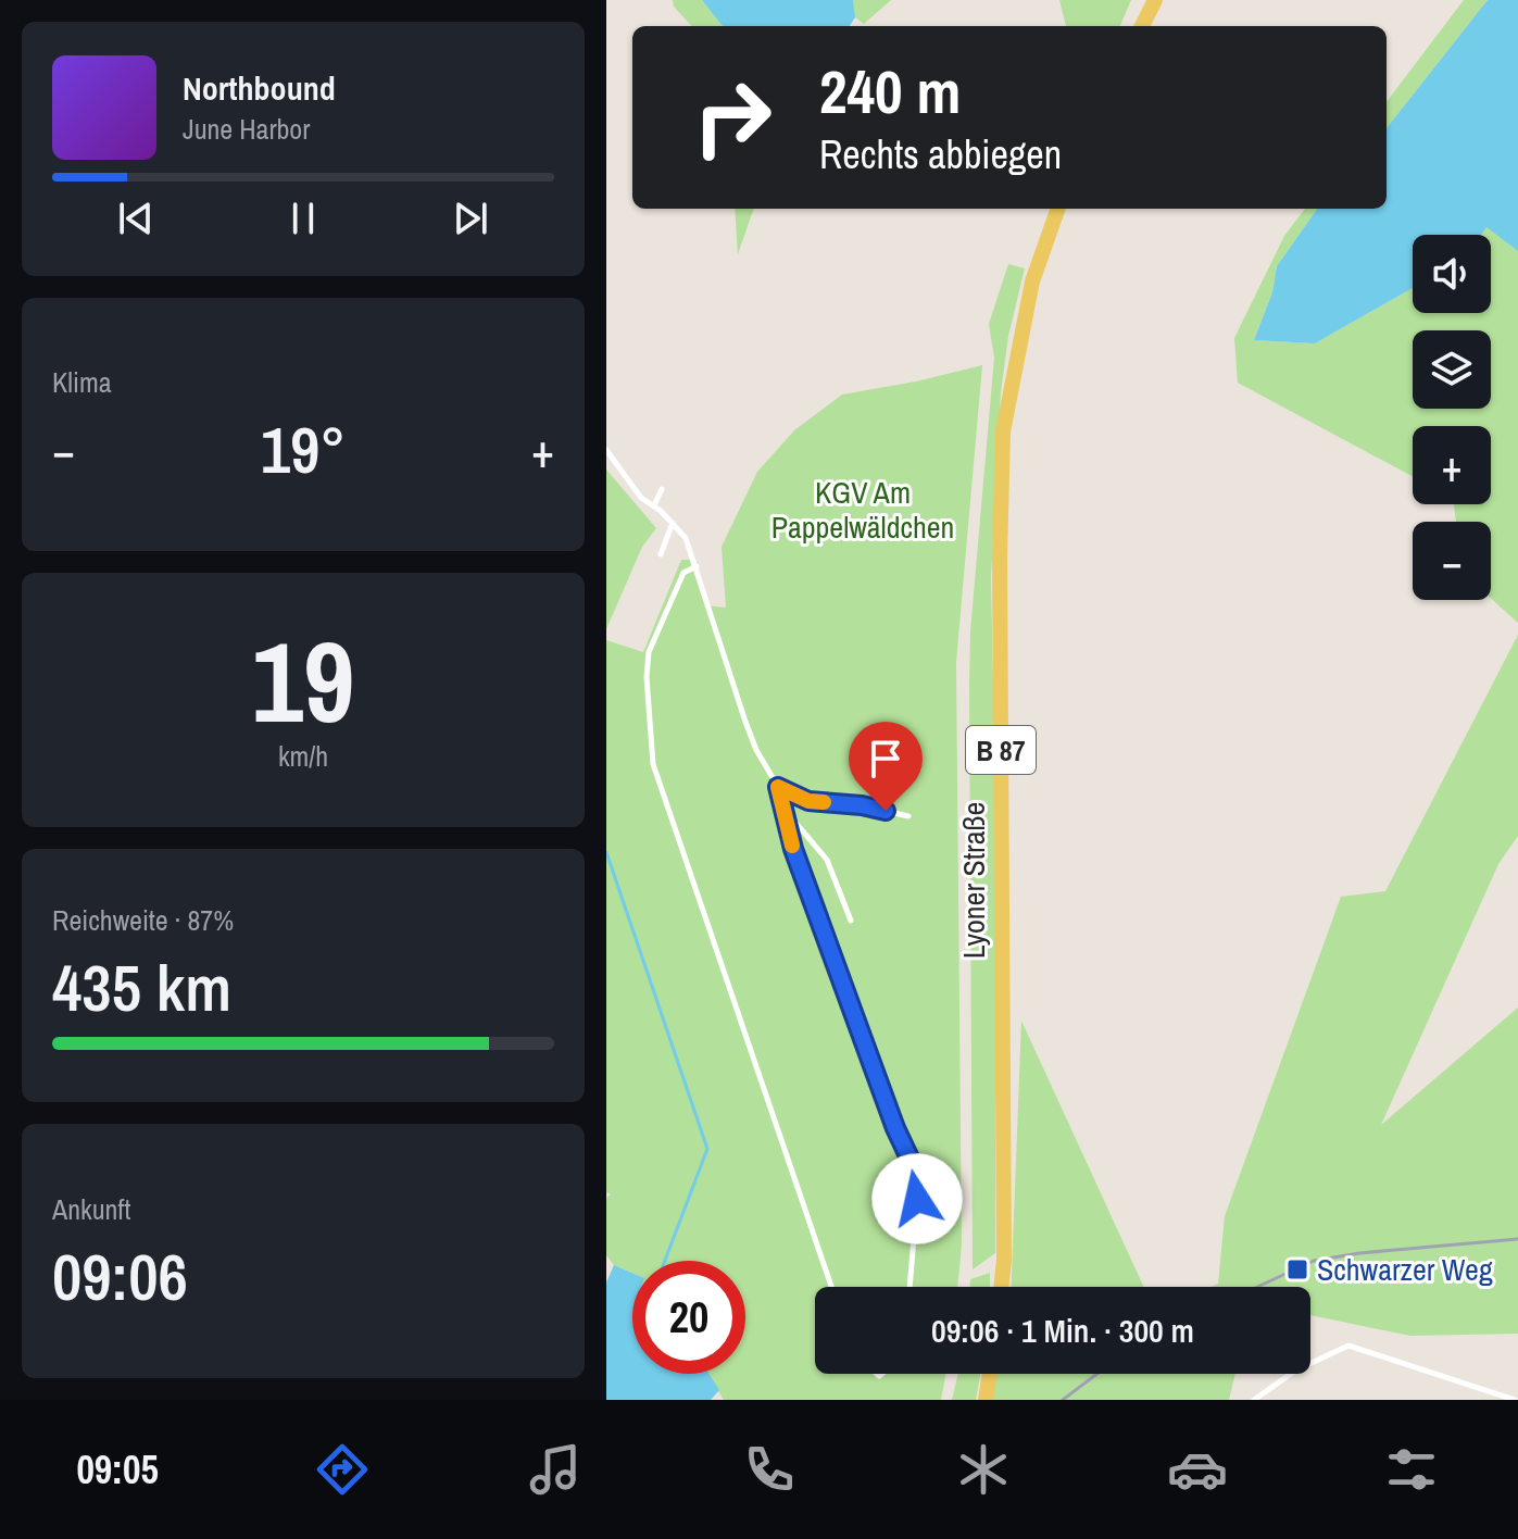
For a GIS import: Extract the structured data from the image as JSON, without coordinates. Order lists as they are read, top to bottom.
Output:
{
  "streets": {
    "main road": ["B 87", "Lyoner Straße"]
  },
  "parks": ["KGV Am Pappelwäldchen"],
  "places": {
    "transit": ["Schwarzer Weg"]
  },
  "page": {
    "turn": ["240 m", "Rechts abbiegen"],
    "song": ["Northbound", "June Harbor"],
    "map_buttons": ["+", "−"],
    "tile": [
      "Klima",
      ["19", "km/h"],
      ["Reichweite · 87%", "435 km"],
      ["Ankunft", "09:06"]
    ],
    "heat": ["−", "19°", "+"],
    "limit": "20",
    "trip": "09:06 · 1 Min. · 300 m",
    "tabs": "09:05"
  }
}
